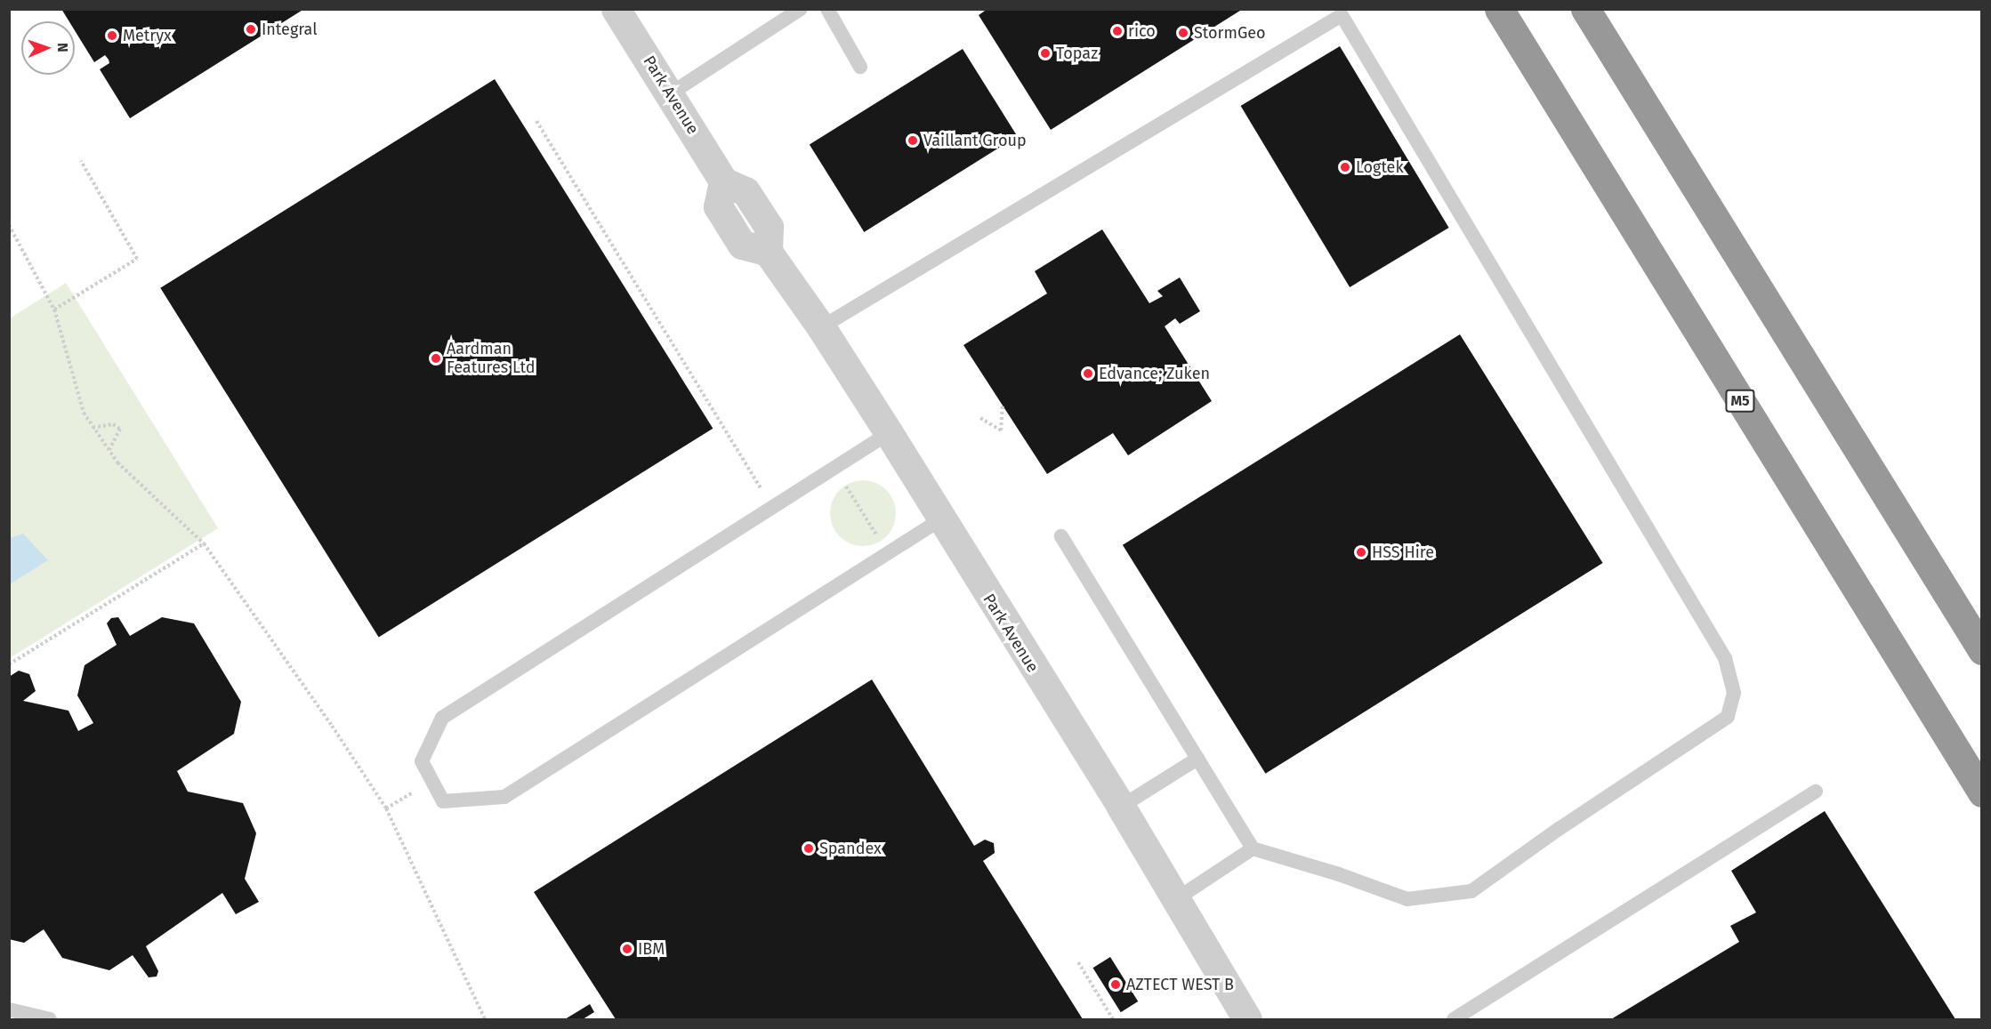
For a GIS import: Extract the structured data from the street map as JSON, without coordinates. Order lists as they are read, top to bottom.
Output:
{
  "streets": {
    "highway": ["M5"],
    "street": ["Park Avenue"]
  },
  "places": [
    "Integral",
    "rico",
    "StormGeo",
    "Metryx",
    "Topaz",
    "Vaillant Group",
    "Logtek",
    "Aardman Features Ltd",
    "Edvance; Zuken",
    "HSS Hire",
    "Spandex",
    "IBM",
    "AZTECT WEST B"
  ],
  "north": "right"
}
